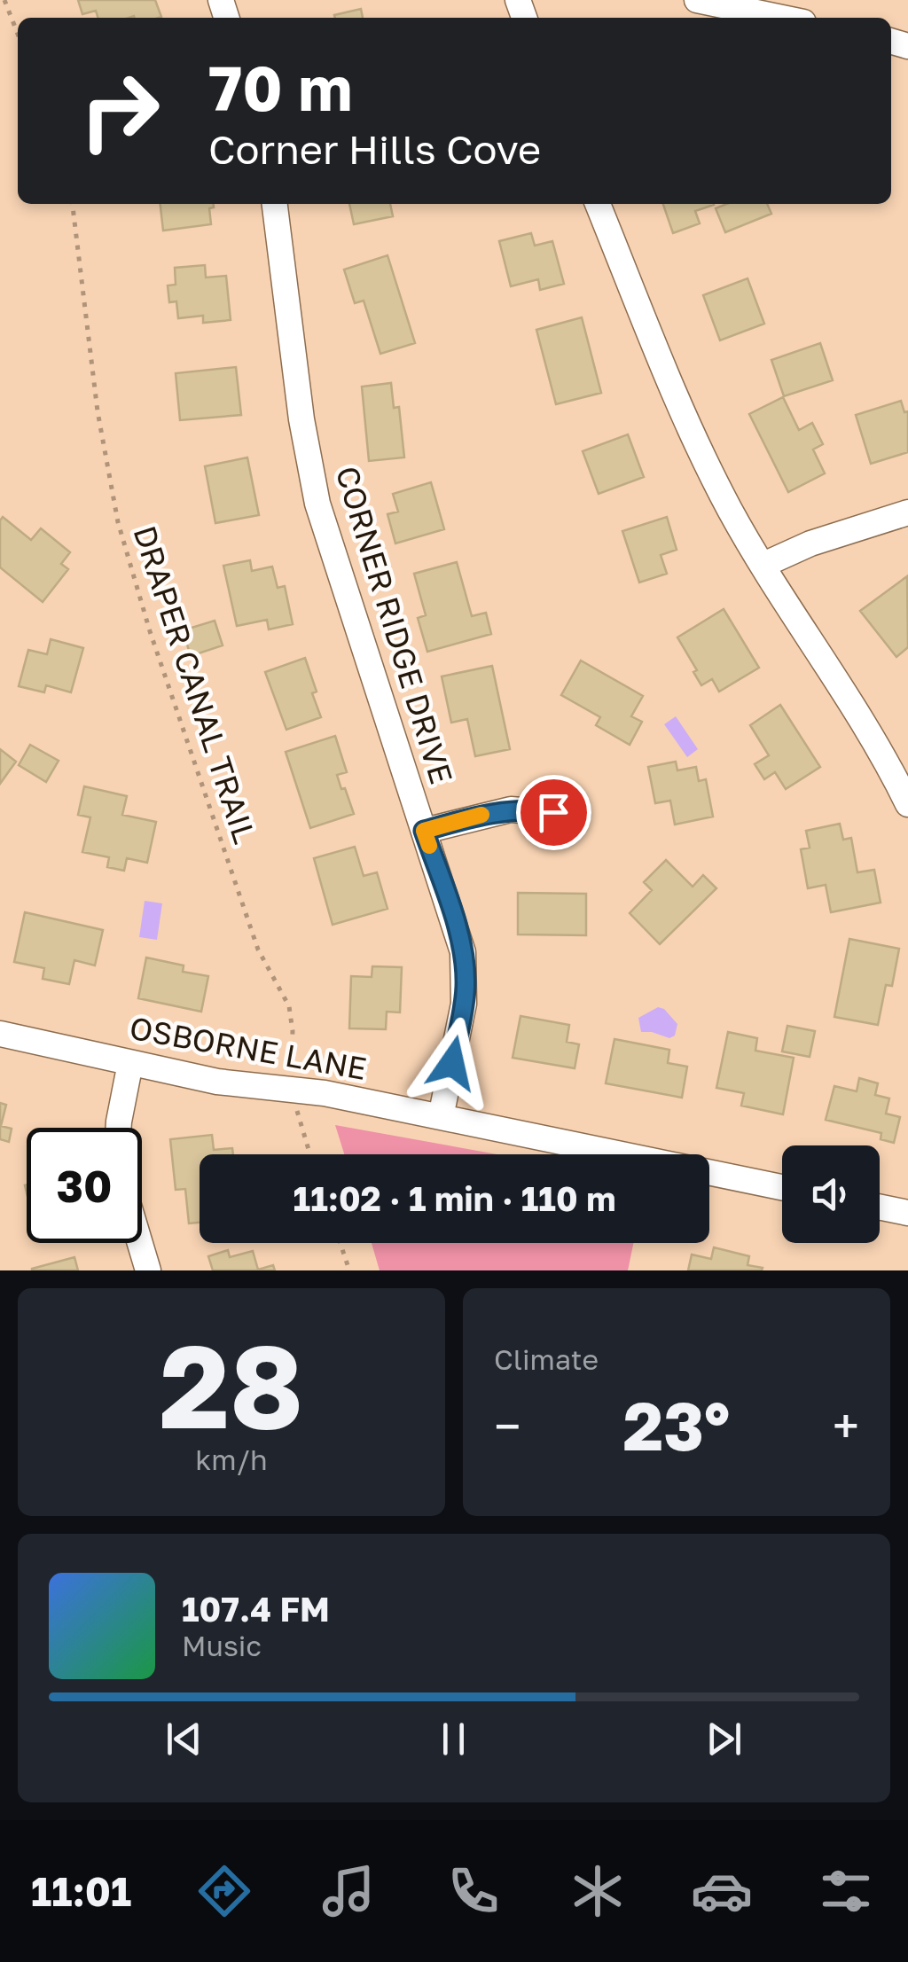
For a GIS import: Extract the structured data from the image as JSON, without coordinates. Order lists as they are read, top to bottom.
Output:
{
  "streets": {
    "street": ["CORNER RIDGE DRIVE", "OSBORNE LANE"],
    "path": ["DRAPER CANAL TRAIL"]
  },
  "crossings": [
    ["CORNER RIDGE DRIVE", "OSBORNE LANE"],
    ["DRAPER CANAL TRAIL", "OSBORNE LANE"]
  ],
  "page": {
    "turn": ["70 m", "Corner Hills Cove"],
    "limit": "30",
    "trip": "11:02 · 1 min · 110 m",
    "tile": [
      ["28", "km/h"],
      "Climate"
    ],
    "heat": ["−", "23°", "+"],
    "song": ["107.4 FM", "Music"],
    "tabs": "11:01"
  }
}
